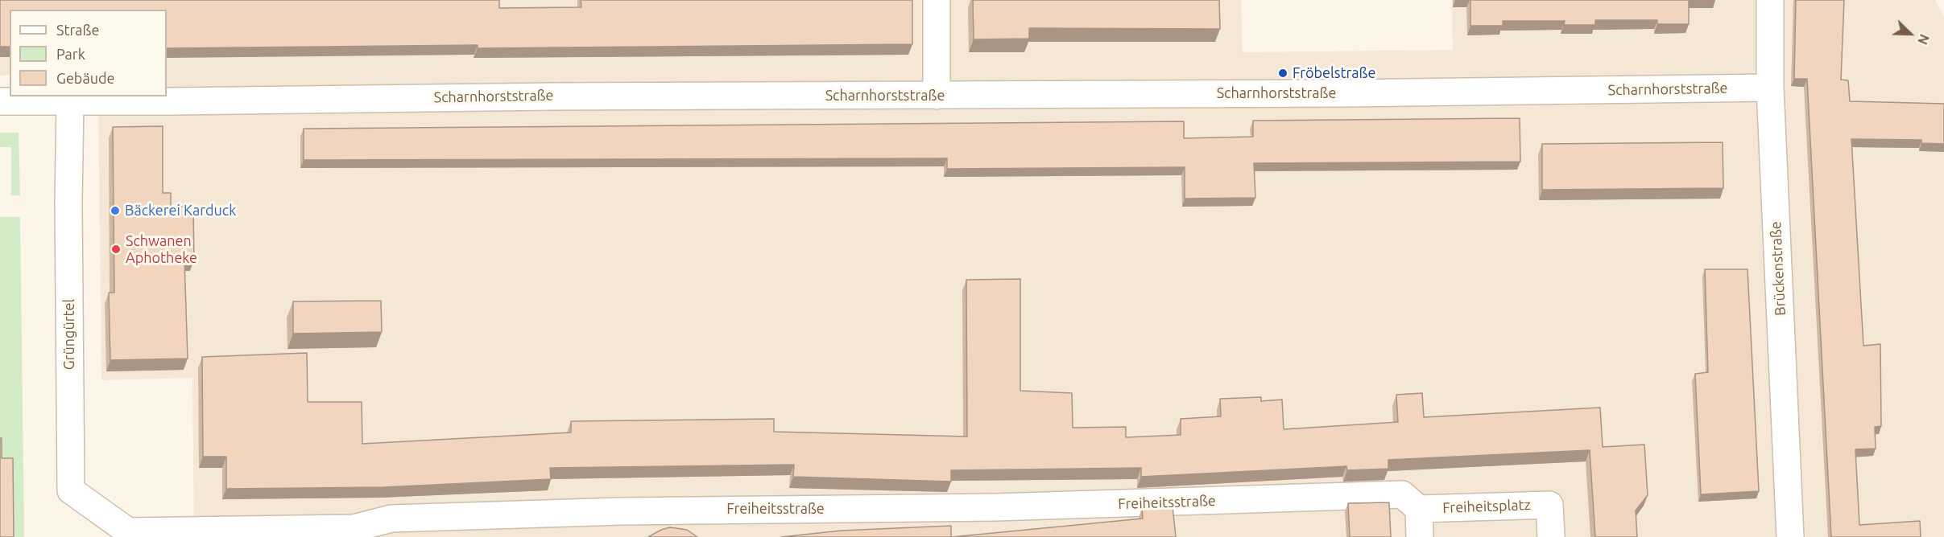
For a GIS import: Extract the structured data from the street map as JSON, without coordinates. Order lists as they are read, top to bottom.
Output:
{
  "streets": {
    "street": [
      "Scharnhorststraße",
      "Brückenstraße",
      "Grüngürtel",
      "Freiheitsstraße",
      "Freiheitsplatz"
    ]
  },
  "crossings": [
    ["Scharnhorststraße", "Brückenstraße"],
    ["Scharnhorststraße", "Grüngürtel"],
    ["Grüngürtel", "Freiheitsstraße"],
    ["Freiheitsstraße", "Freiheitsplatz"]
  ],
  "places": ["Fröbelstraße", "Bäckerei Karduck", "Schwanen Aphotheke"],
  "legend": ["Straße", "Park", "Gebäude"],
  "north": "bottom right"
}
